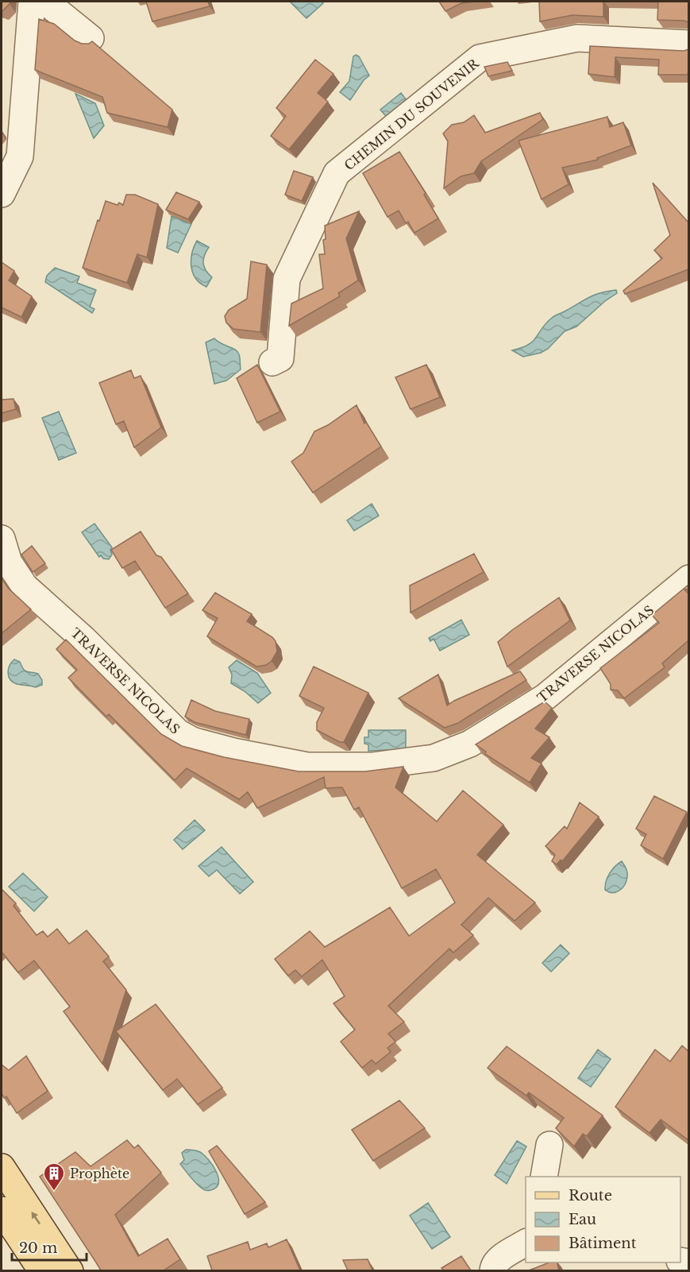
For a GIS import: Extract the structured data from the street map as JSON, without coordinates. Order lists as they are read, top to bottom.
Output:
{
  "streets": {
    "street": ["CHEMIN DU SOUVENIR", "TRAVERSE NICOLAS"]
  },
  "places": {
    "building": ["Prophète"]
  },
  "legend": ["Route", "Eau", "Bâtiment"],
  "scale_bar": "20 m"
}
